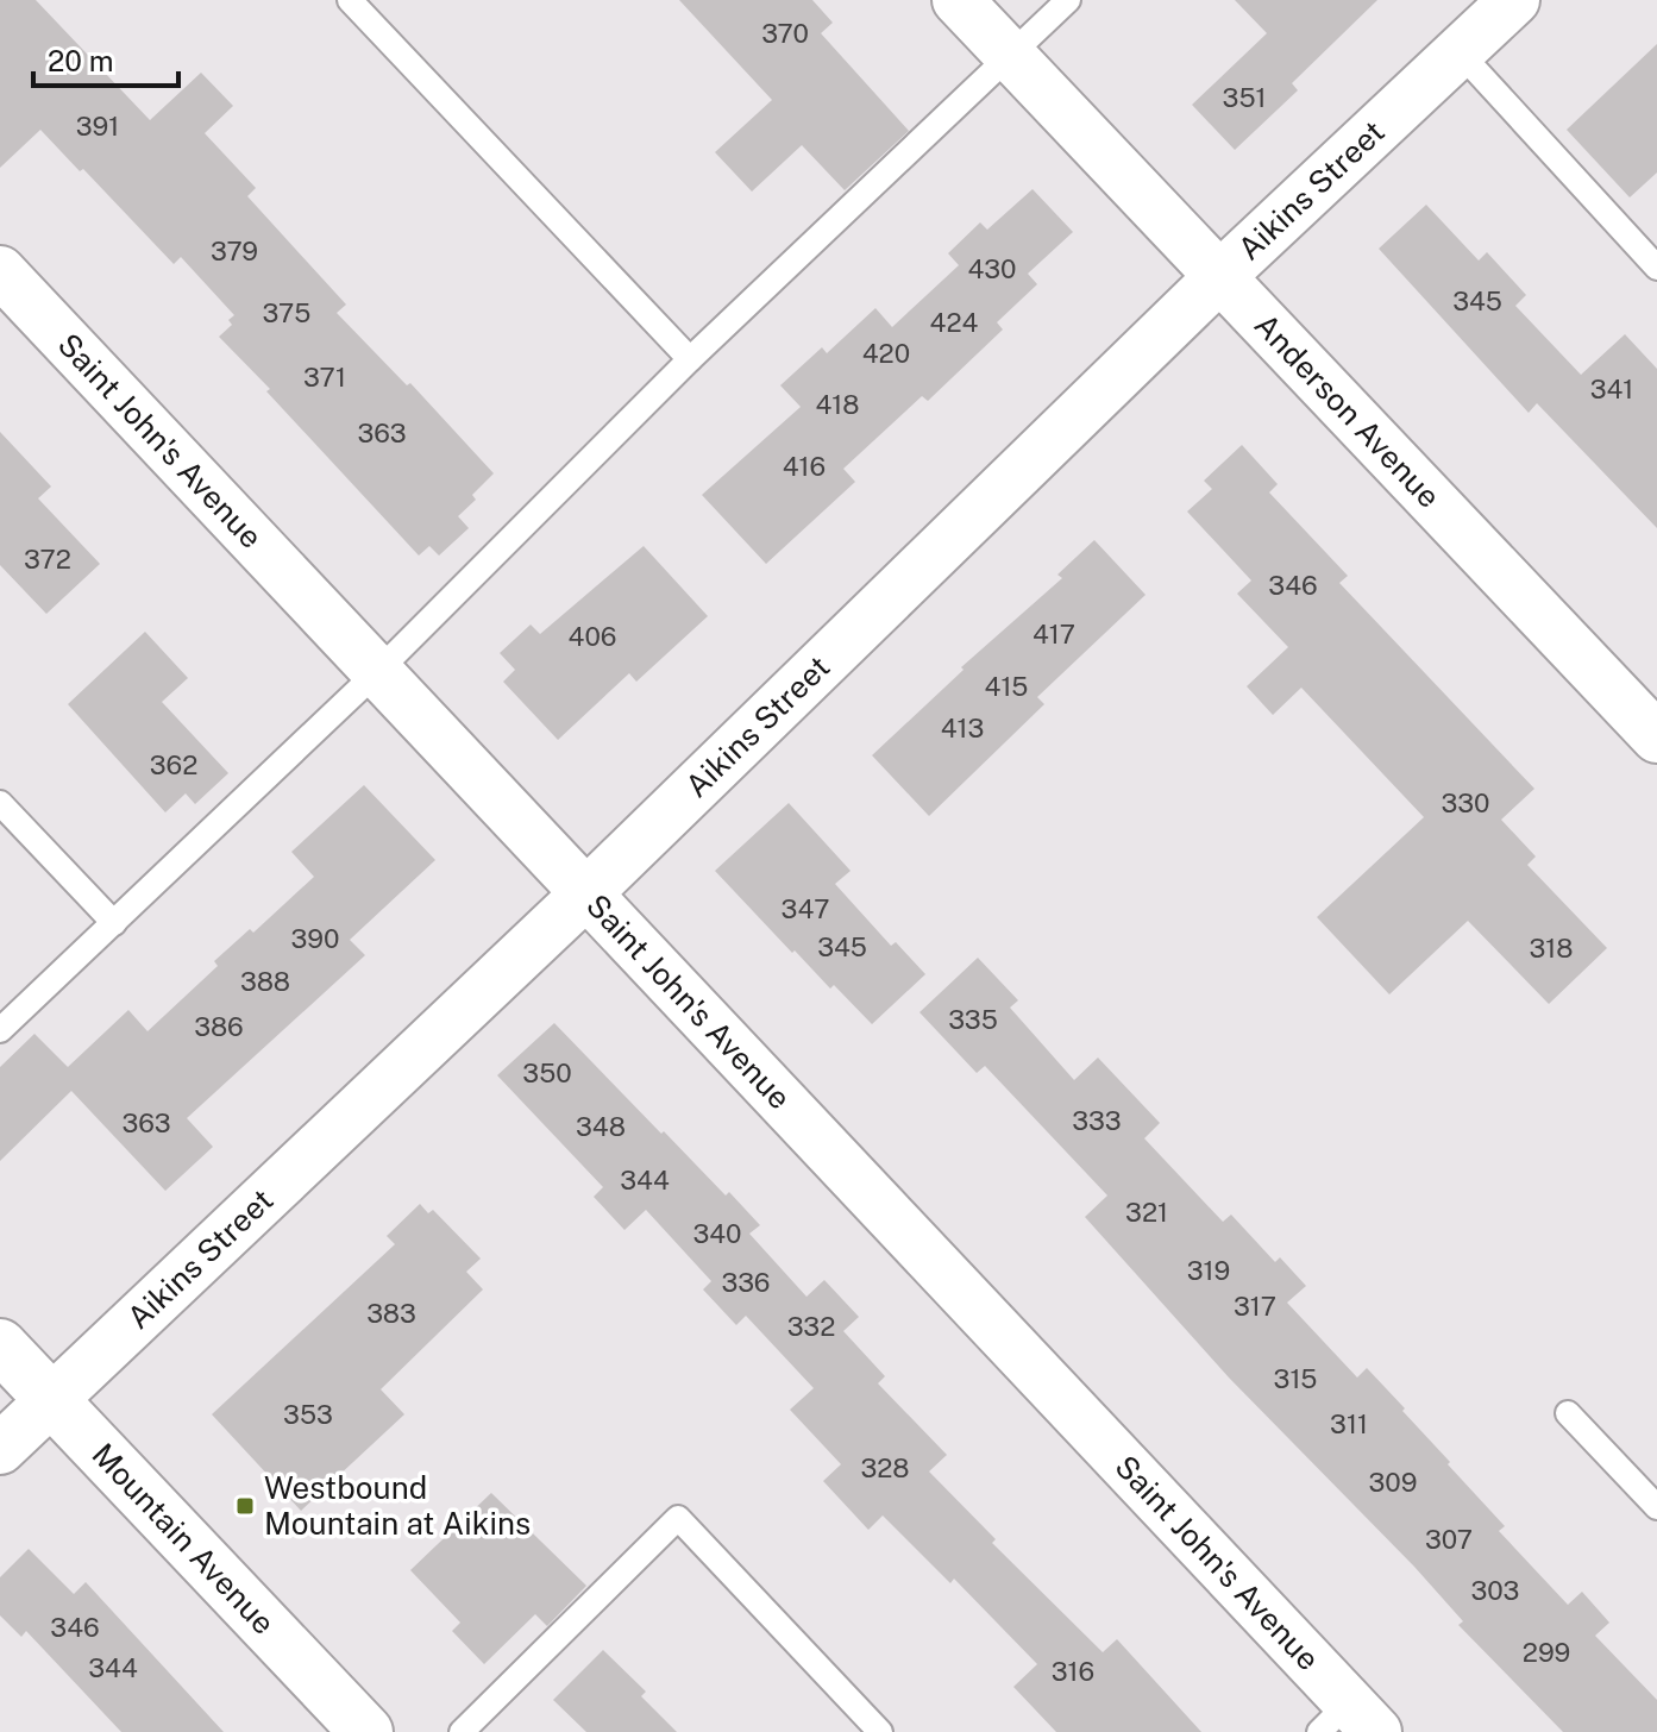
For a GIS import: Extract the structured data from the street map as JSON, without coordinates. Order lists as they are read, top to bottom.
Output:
{
  "streets": {
    "main road": ["Mountain Avenue"],
    "street": ["Aikins Street", "Anderson Avenue", "Saint John's Avenue"]
  },
  "crossings": [
    ["Aikins Street", "Anderson Avenue"],
    ["Aikins Street", "Saint John's Avenue"],
    ["Aikins Street", "Mountain Avenue"]
  ],
  "places": {
    "transit": ["Westbound Mountain at Aikins"]
  },
  "house_numbers": [
    "370",
    "351",
    "391",
    "379",
    "430",
    "345",
    "375",
    "424",
    "420",
    "371",
    "341",
    "418",
    "363",
    "416",
    "372",
    "346",
    "417",
    "406",
    "415",
    "413",
    "362",
    "330",
    "347",
    "390",
    "345",
    "318",
    "388",
    "335",
    "386",
    "350",
    "333",
    "363",
    "348",
    "344",
    "321",
    "340",
    "319",
    "336",
    "317",
    "383",
    "332",
    "315",
    "353",
    "311",
    "328",
    "309",
    "307",
    "303",
    "346",
    "299",
    "344",
    "316"
  ],
  "scale_bar": "20 m"
}
